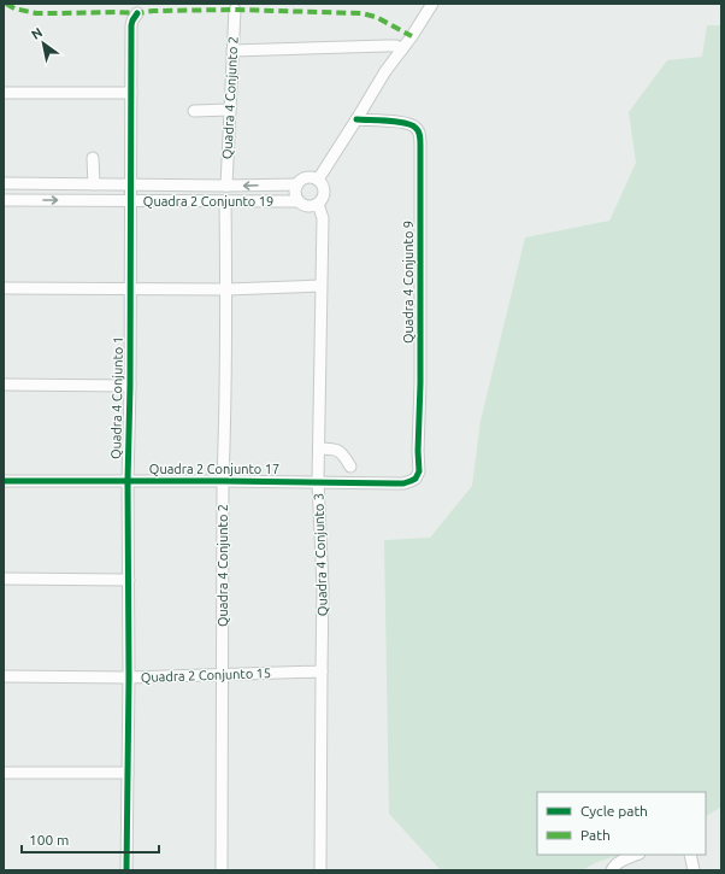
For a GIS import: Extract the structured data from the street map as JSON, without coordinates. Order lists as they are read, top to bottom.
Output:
{
  "streets": {
    "street": [
      "Quadra 4 Conjunto 2",
      "Quadra 2 Conjunto 19",
      "Quadra 4 Conjunto 9",
      "Quadra 4 Conjunto 1",
      "Quadra 2 Conjunto 17",
      "Quadra 4 Conjunto 3",
      "Quadra 2 Conjunto 15"
    ]
  },
  "crossings": [
    ["Quadra 4 Conjunto 2", "Quadra 2 Conjunto 19"],
    ["Quadra 4 Conjunto 2", "Quadra 2 Conjunto 17"],
    ["Quadra 4 Conjunto 2", "Quadra 2 Conjunto 15"],
    ["Quadra 2 Conjunto 19", "Quadra 4 Conjunto 1"],
    ["Quadra 2 Conjunto 19", "Quadra 4 Conjunto 3"],
    ["Quadra 4 Conjunto 9", "Quadra 2 Conjunto 17"],
    ["Quadra 4 Conjunto 1", "Quadra 2 Conjunto 17"],
    ["Quadra 4 Conjunto 1", "Quadra 2 Conjunto 15"],
    ["Quadra 2 Conjunto 17", "Quadra 4 Conjunto 3"],
    ["Quadra 4 Conjunto 3", "Quadra 2 Conjunto 15"]
  ],
  "legend": ["Cycle path", "Path"],
  "scale_bar": "100 m",
  "north": "top left"
}
